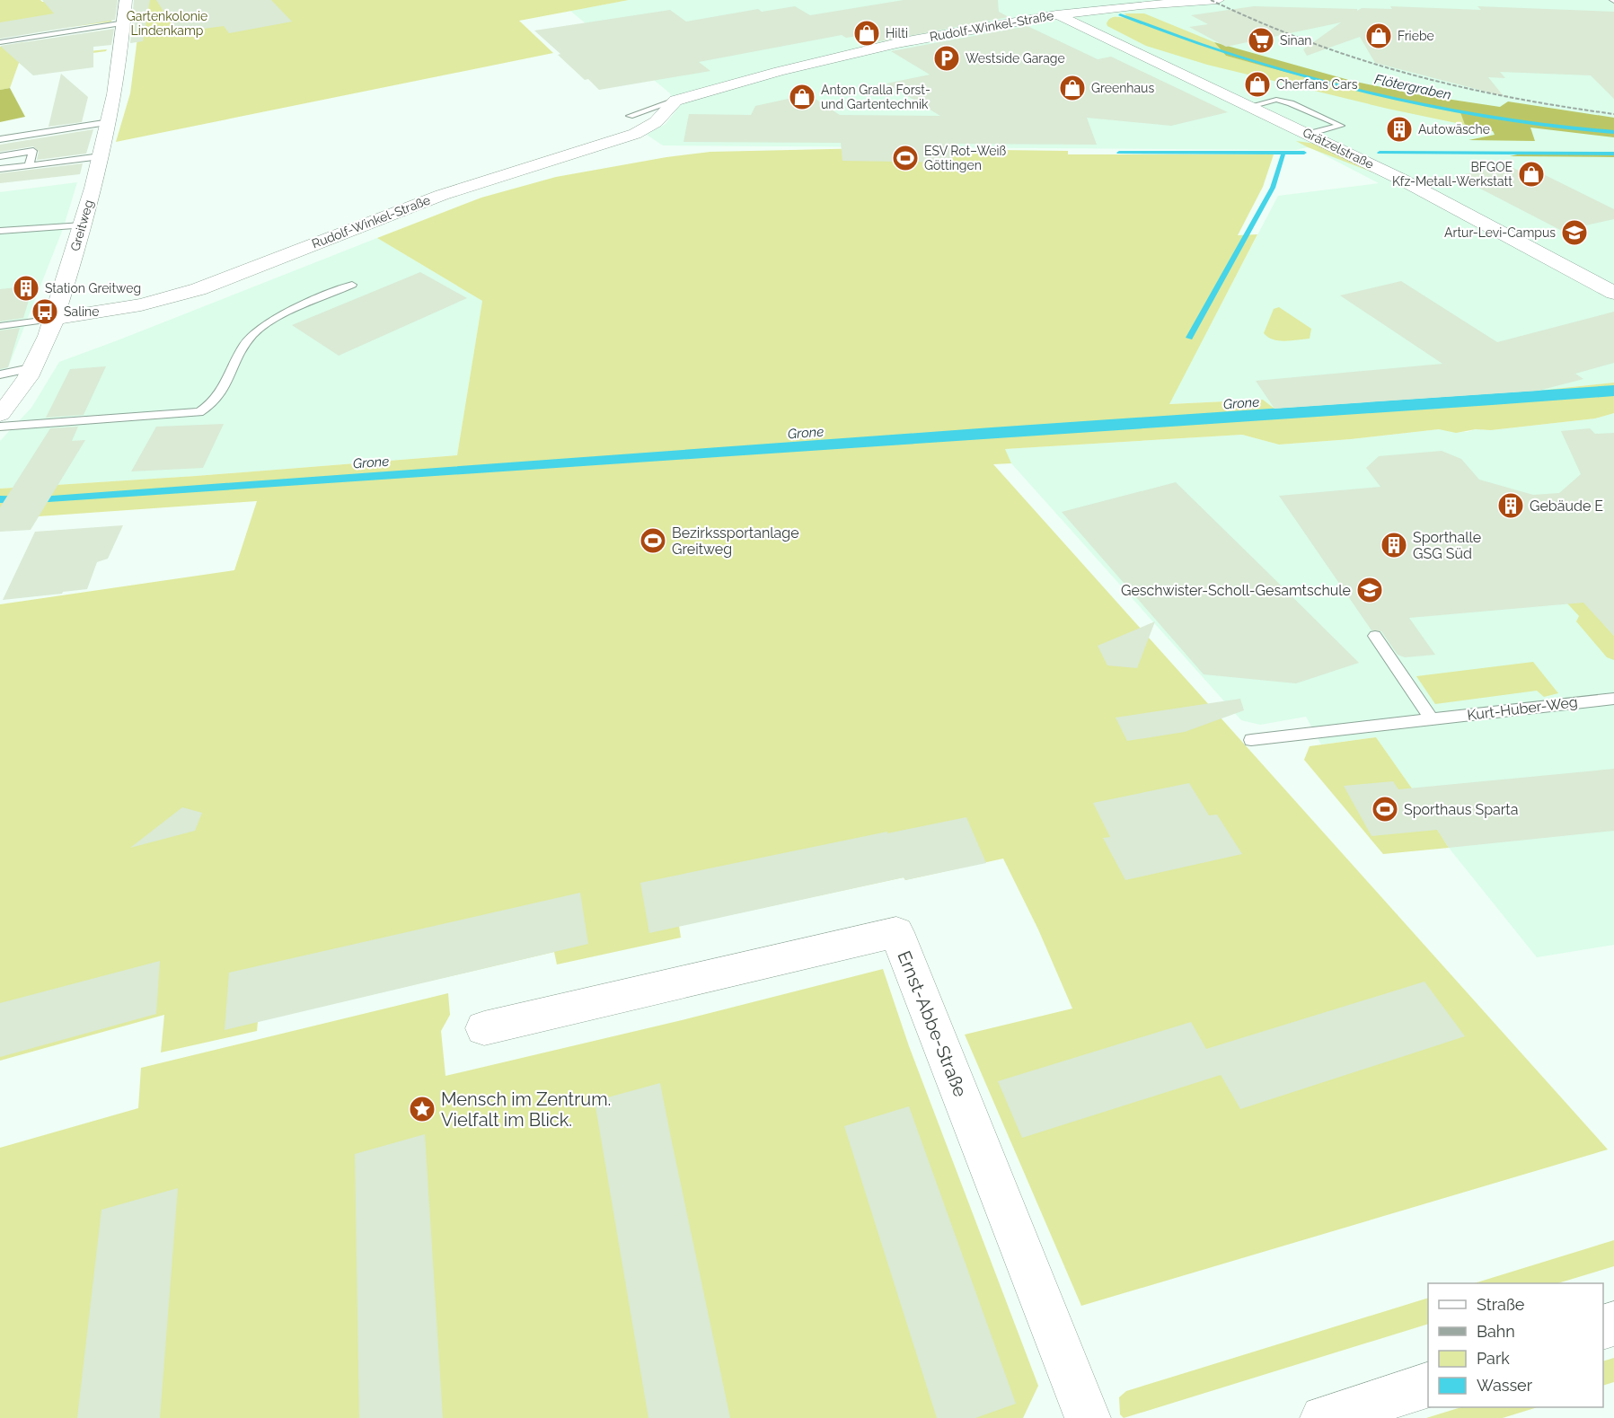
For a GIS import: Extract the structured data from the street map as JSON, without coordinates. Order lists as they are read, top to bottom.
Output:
{
  "streets": {
    "street": [
      "Rudolf-Winkel-Straße",
      "Grätzelstraße",
      "Greitweg",
      "Ernst-Abbe-Straße"
    ],
    "lane": ["Kurt-Huber-Weg"]
  },
  "crossings": [
    ["Rudolf-Winkel-Straße", "Grätzelstraße"],
    ["Rudolf-Winkel-Straße", "Greitweg"]
  ],
  "water": ["Flötergraben", "Grone"],
  "parks": ["Gartenkolonie Lindenkamp"],
  "places": {
    "shop": [
      "Hilti",
      "Friebe",
      "Cherfans Cars",
      "Greenhaus",
      "Anton Gralla Forst- und Gartentechnik",
      "BFGOE Kfz-Metall-Werkstatt"
    ],
    "supermarket": ["Sinan"],
    "parking": ["Westside Garage"],
    "building": [
      "Autowäsche",
      "Station Greitweg",
      "Gebäude E",
      "Sporthalle GSG Süd"
    ],
    "sports": ["ESV Rot–Weìß Göttingen", "Bezirkssportanlage Greitweg", "Sporthaus Sparta"],
    "school or university": ["Artur-Levi-Campus", "Geschwister-Scholl-Gesamtschule"],
    "bus stop": ["Saline"],
    "place": ["Mensch im Zentrum. Vielfalt im Blick."]
  },
  "legend": [
    "Straße",
    "Bahn",
    "Park",
    "Wasser"
  ]
}
